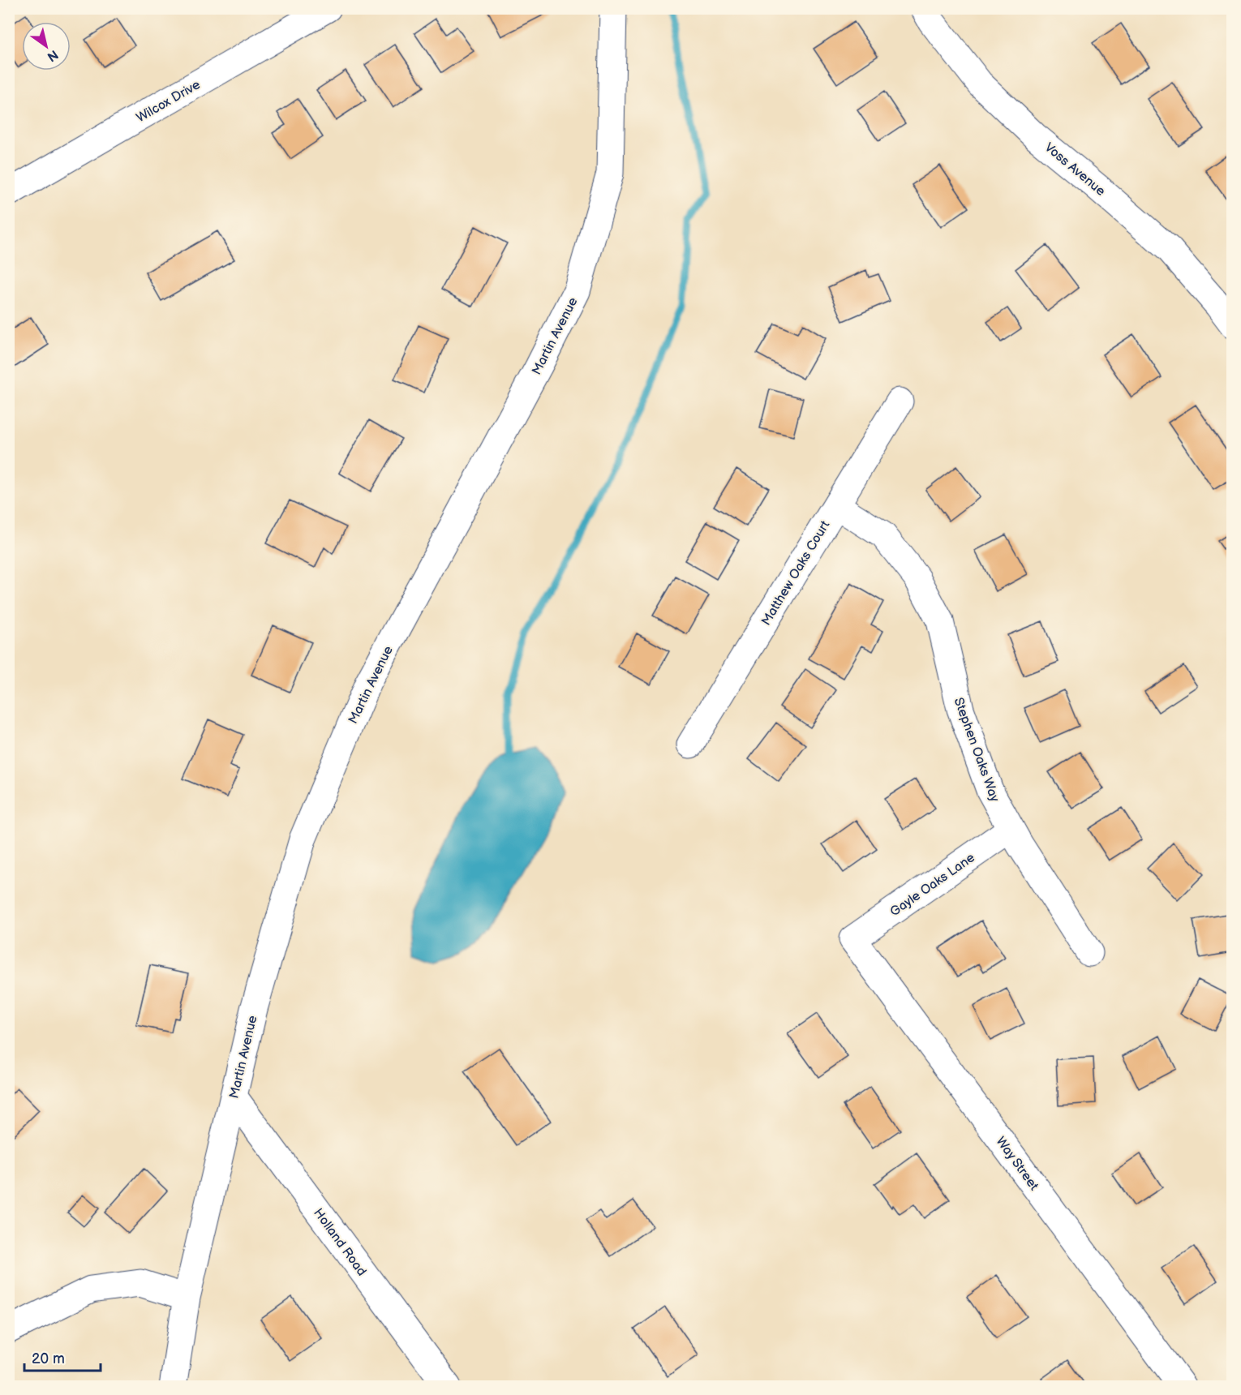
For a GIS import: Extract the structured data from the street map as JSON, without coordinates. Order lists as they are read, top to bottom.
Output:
{
  "streets": {
    "street": [
      "Wilcox Drive",
      "Voss Avenue",
      "Martin Avenue",
      "Matthew Oaks Court",
      "Stephen Oaks Way",
      "Gayle Oaks Lane",
      "Way Street",
      "Holland Road"
    ]
  },
  "crossings": [
    ["Martin Avenue", "Holland Road"],
    ["Matthew Oaks Court", "Stephen Oaks Way"],
    ["Stephen Oaks Way", "Gayle Oaks Lane"],
    ["Gayle Oaks Lane", "Way Street"]
  ],
  "scale_bar": "20 m",
  "north": "bottom right"
}
